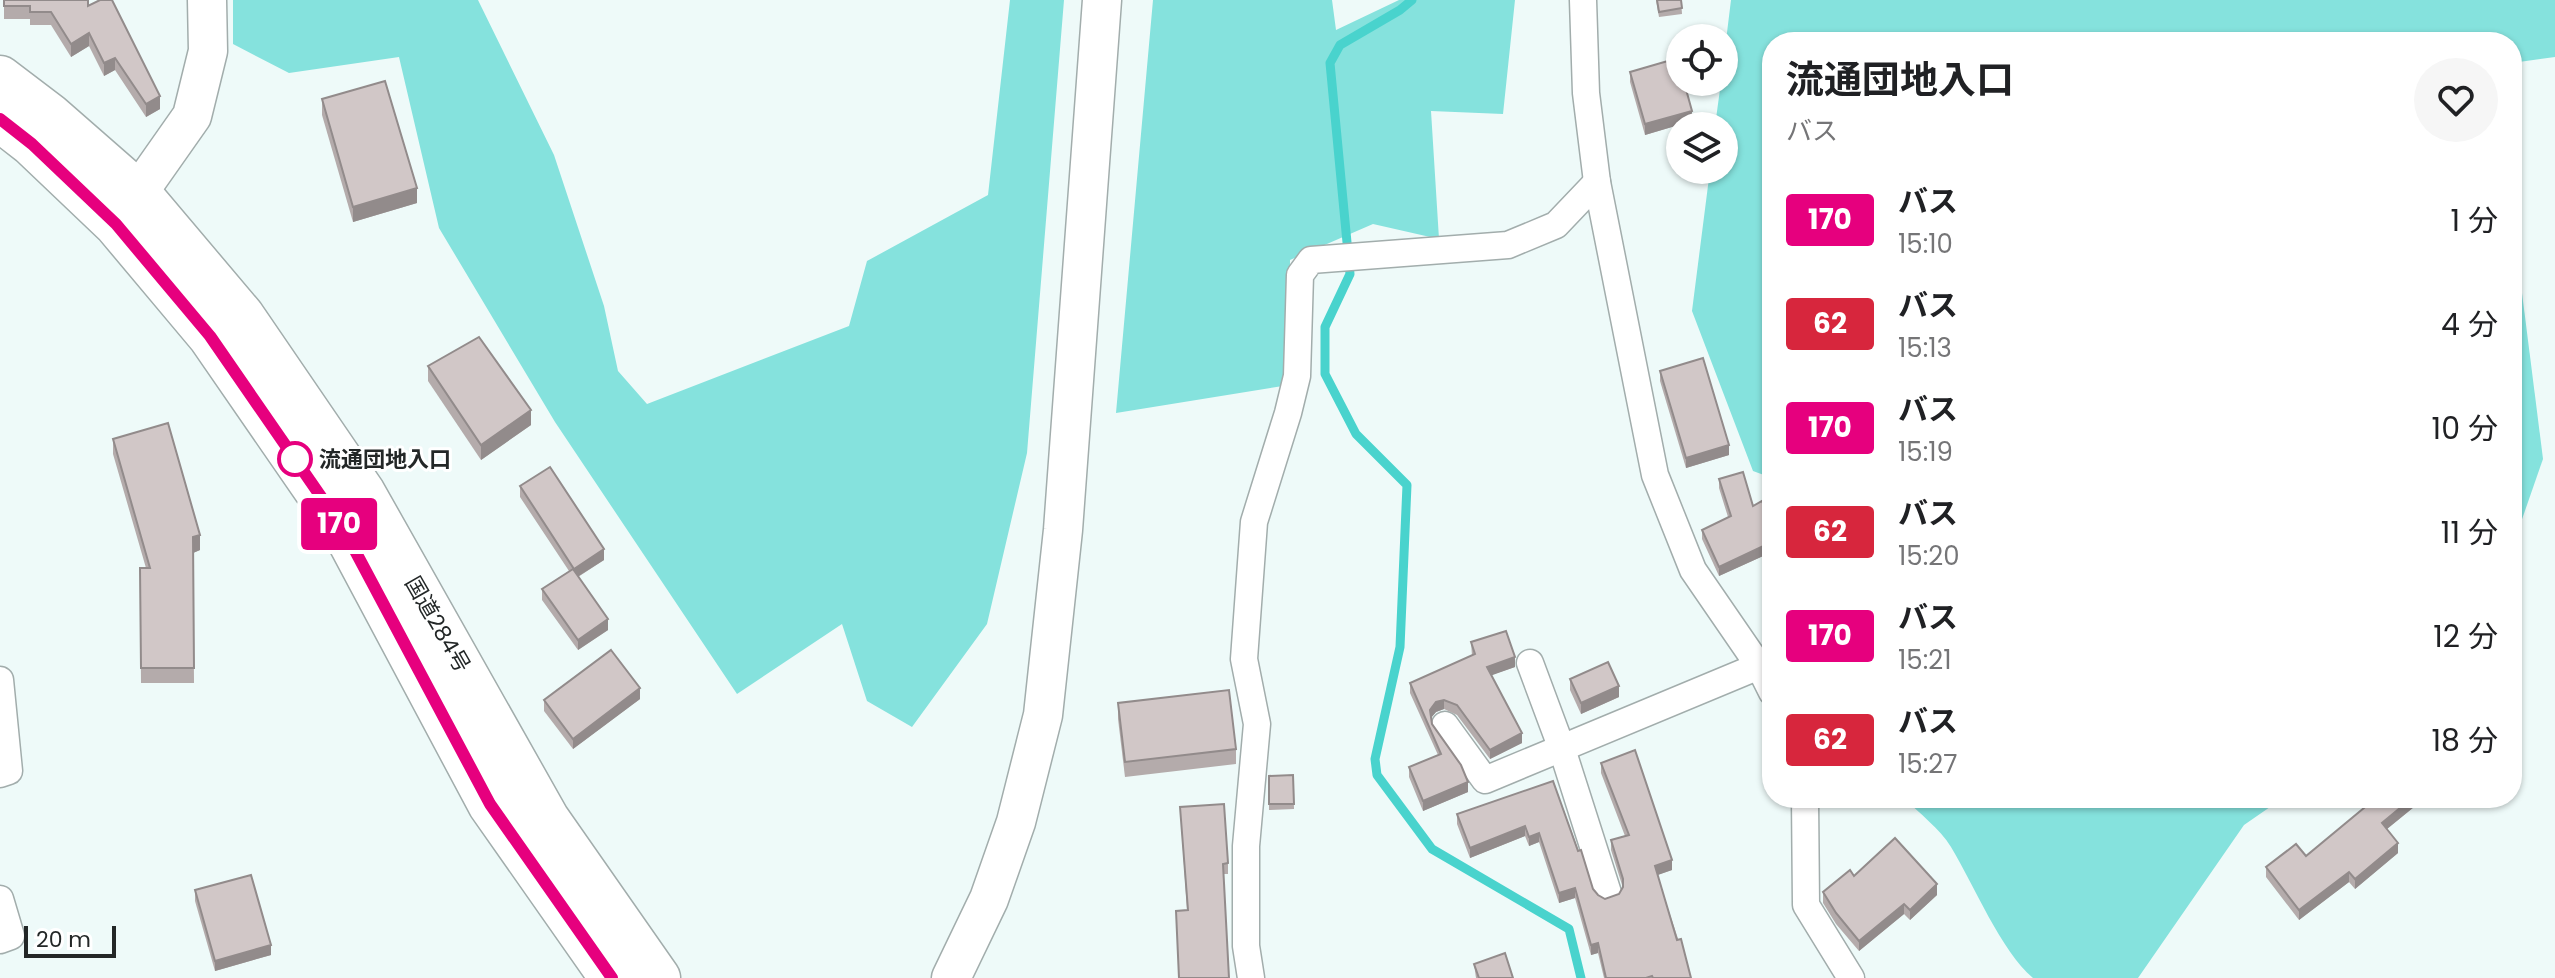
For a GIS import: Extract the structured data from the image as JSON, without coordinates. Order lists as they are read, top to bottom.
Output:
{
  "streets": {
    "highway": ["国道284号"]
  },
  "places": ["流通団地入口"],
  "lines": ["bus line 170"],
  "scale_bar": "20 m",
  "page": {
    "on_map": "170",
    "heading": ["流通団地入口", "バス"],
    "list": [
      {
        "mark": "170",
        "name": "バス",
        "note": "15:10",
        "value": "1 分"
      },
      {
        "mark": "62",
        "name": "バス",
        "note": "15:13",
        "value": "4 分"
      },
      {
        "mark": "170",
        "name": "バス",
        "note": "15:19",
        "value": "10 分"
      },
      {
        "mark": "62",
        "name": "バス",
        "note": "15:20",
        "value": "11 分"
      },
      {
        "mark": "170",
        "name": "バス",
        "note": "15:21",
        "value": "12 分"
      },
      {
        "mark": "62",
        "name": "バス",
        "note": "15:27",
        "value": "18 分"
      }
    ],
    "scale": "20 m"
  }
}
